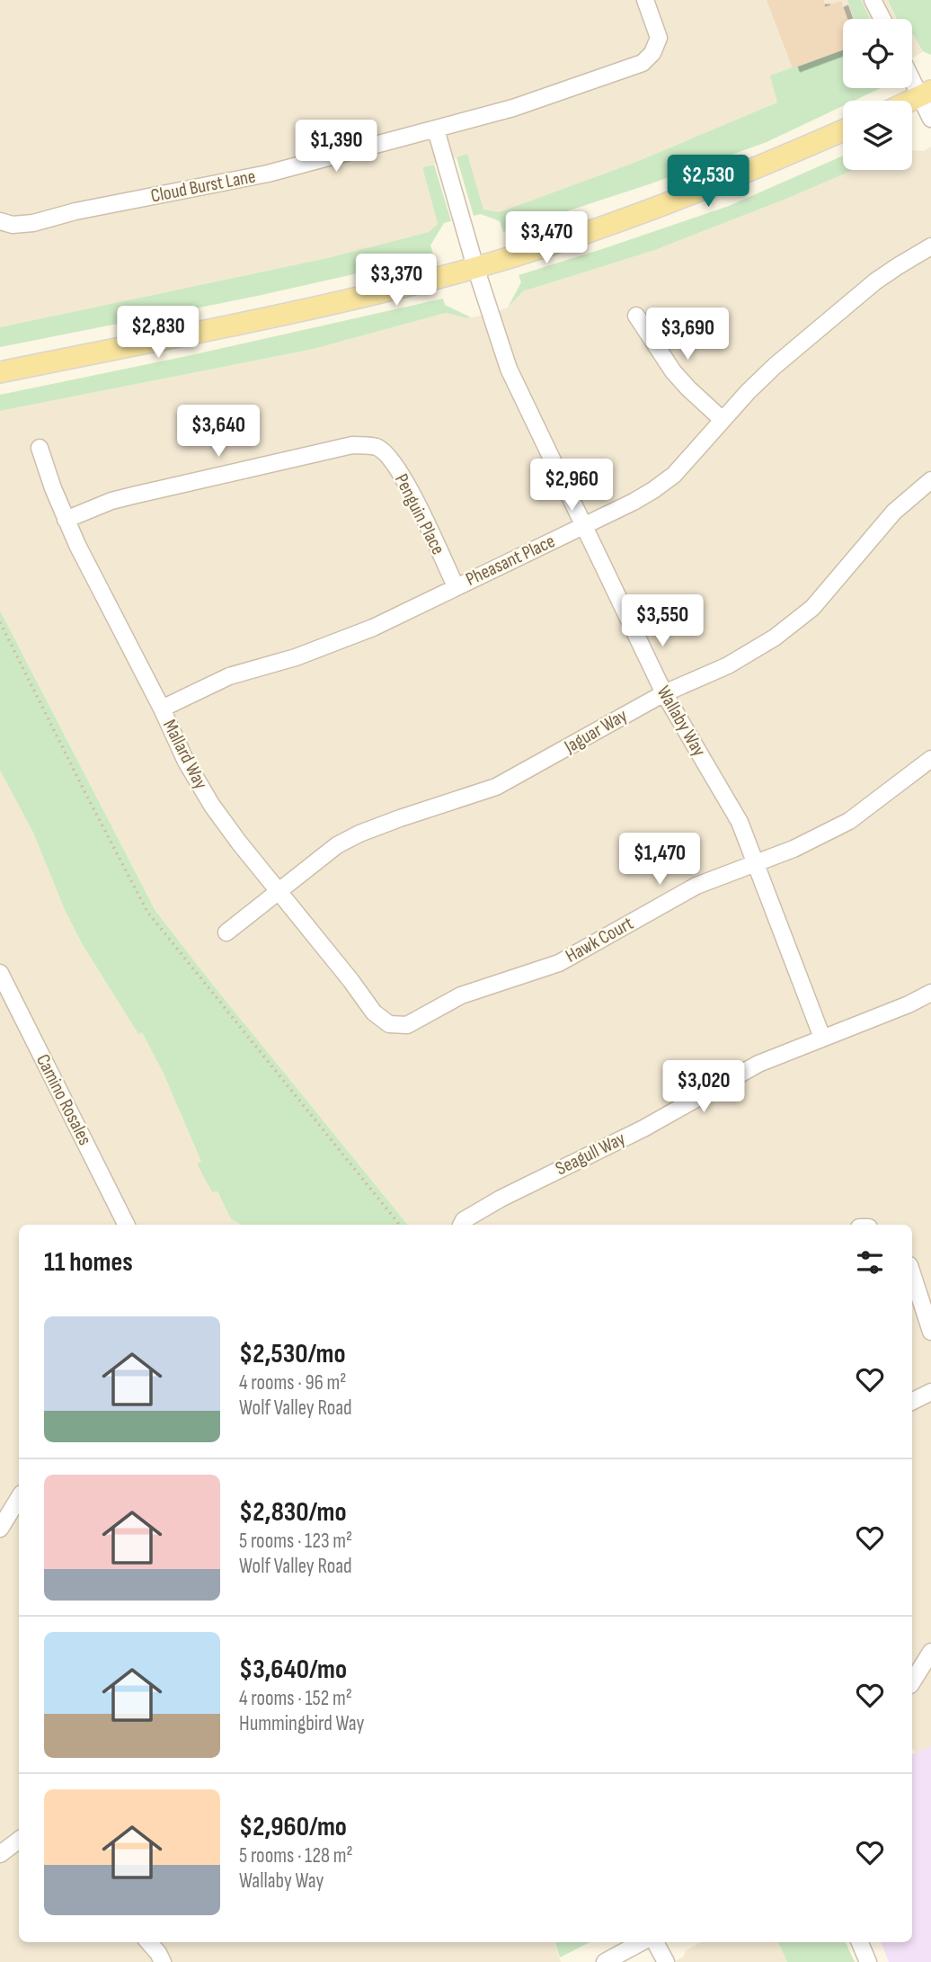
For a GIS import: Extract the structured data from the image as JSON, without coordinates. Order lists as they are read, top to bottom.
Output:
{
  "streets": {
    "street": [
      "Cloud Burst Lane",
      "Penguin Place",
      "Pheasant Place",
      "Wallaby Way",
      "Jaguar Way",
      "Mallard Way",
      "Hawk Court",
      "Camino Rosales",
      "Seagull Way"
    ]
  },
  "crossings": [
    ["Cloud Burst Lane", "Wallaby Way"],
    ["Penguin Place", "Pheasant Place"],
    ["Penguin Place", "Mallard Way"],
    ["Pheasant Place", "Wallaby Way"],
    ["Pheasant Place", "Mallard Way"],
    ["Wallaby Way", "Jaguar Way"],
    ["Wallaby Way", "Hawk Court"],
    ["Wallaby Way", "Seagull Way"],
    ["Jaguar Way", "Mallard Way"],
    ["Mallard Way", "Hawk Court"]
  ],
  "page": {
    "price": [
      "$1,390",
      "$2,530",
      "$3,470",
      "$3,370",
      "$2,830",
      "$3,690",
      "$3,640",
      "$2,960",
      "$3,550",
      "$1,470",
      "$3,020"
    ],
    "heading": "11 homes",
    "list": [
      {
        "name": "$2,530/mo",
        "note": "4 rooms · 96 m² · Wolf Valley Road"
      },
      {
        "name": "$2,830/mo",
        "note": "5 rooms · 123 m² · Wolf Valley Road"
      },
      {
        "name": "$3,640/mo",
        "note": "4 rooms · 152 m² · Hummingbird Way"
      },
      {
        "name": "$2,960/mo",
        "note": "5 rooms · 128 m² · Wallaby Way"
      }
    ]
  }
}
